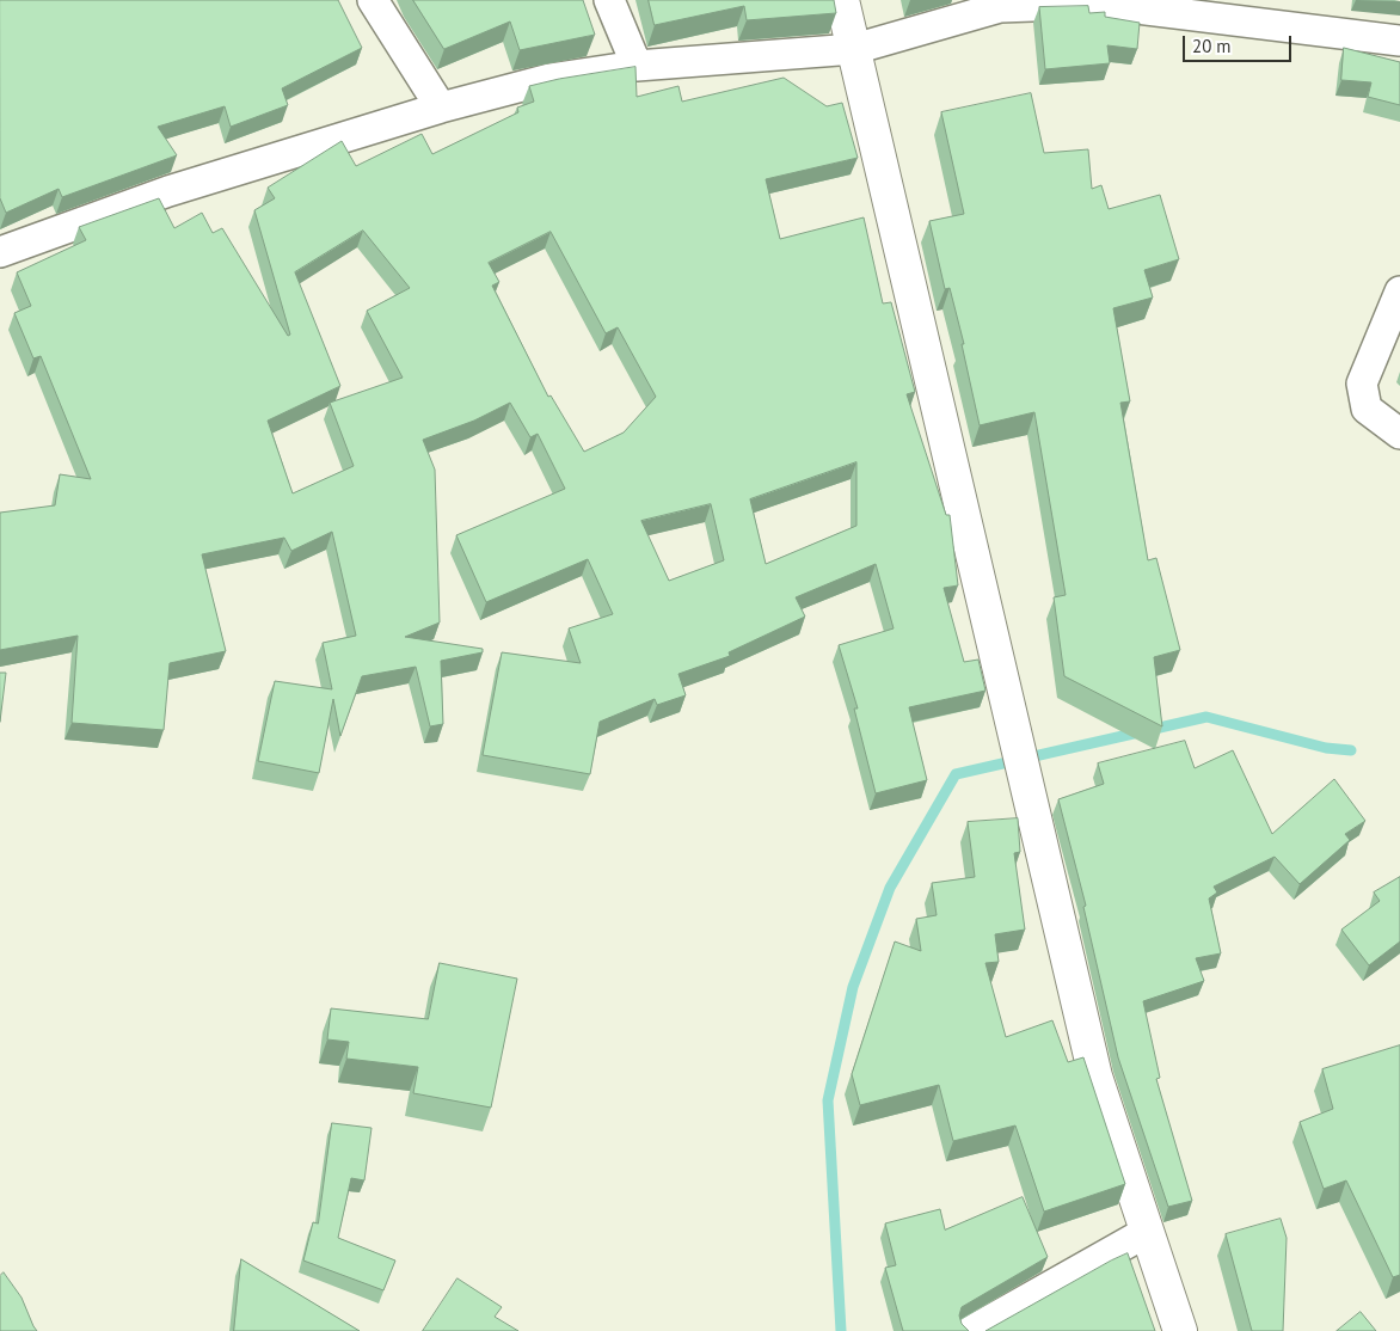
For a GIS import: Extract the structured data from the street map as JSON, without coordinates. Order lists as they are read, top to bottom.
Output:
{
  "scale_bar": "20 m"
}
